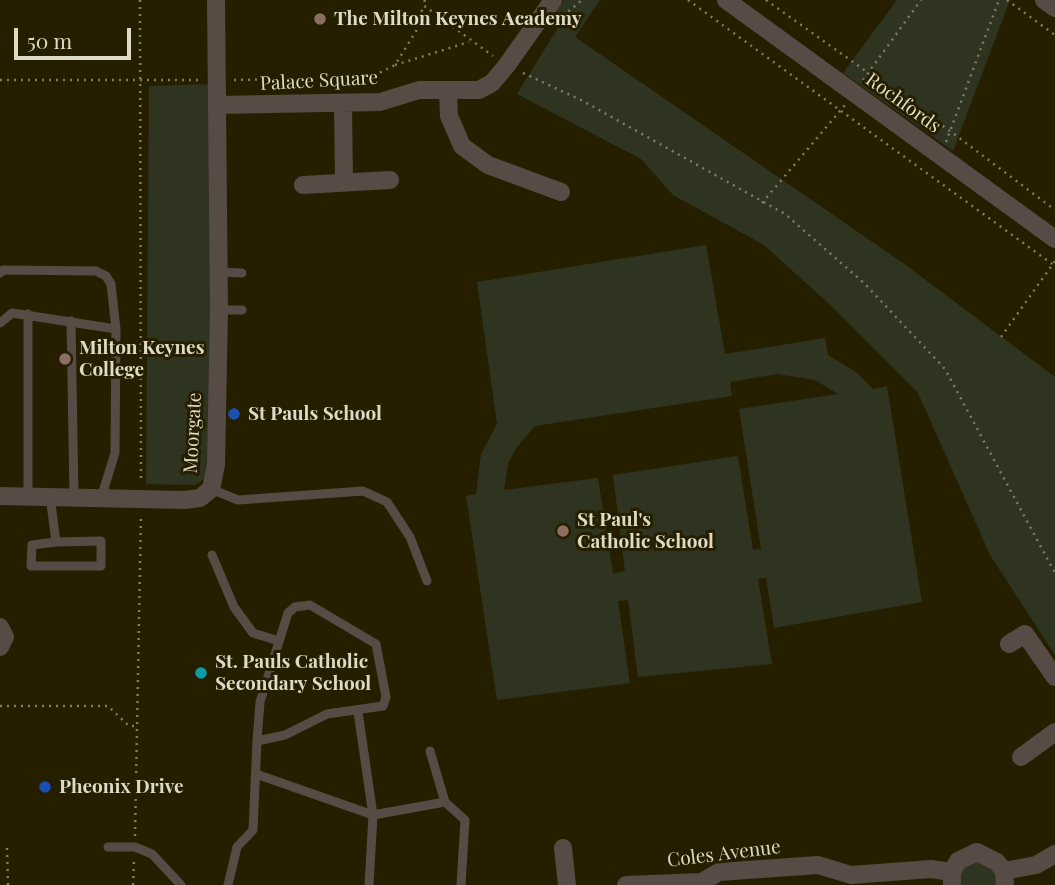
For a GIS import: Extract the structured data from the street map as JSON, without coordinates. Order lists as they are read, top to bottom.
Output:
{
  "streets": {
    "street": [
      "Palace Square",
      "Rochfords",
      "Moorgate",
      "Coles Avenue"
    ]
  },
  "crossings": [
    ["Palace Square", "Moorgate"]
  ],
  "places": [
    "The Milton Keynes Academy",
    "Milton Keynes College",
    "St Pauls School",
    "St Paul's Catholic School",
    "St. Pauls Catholic Secondary School",
    "Pheonix Drive"
  ],
  "scale_bar": "50 m"
}
